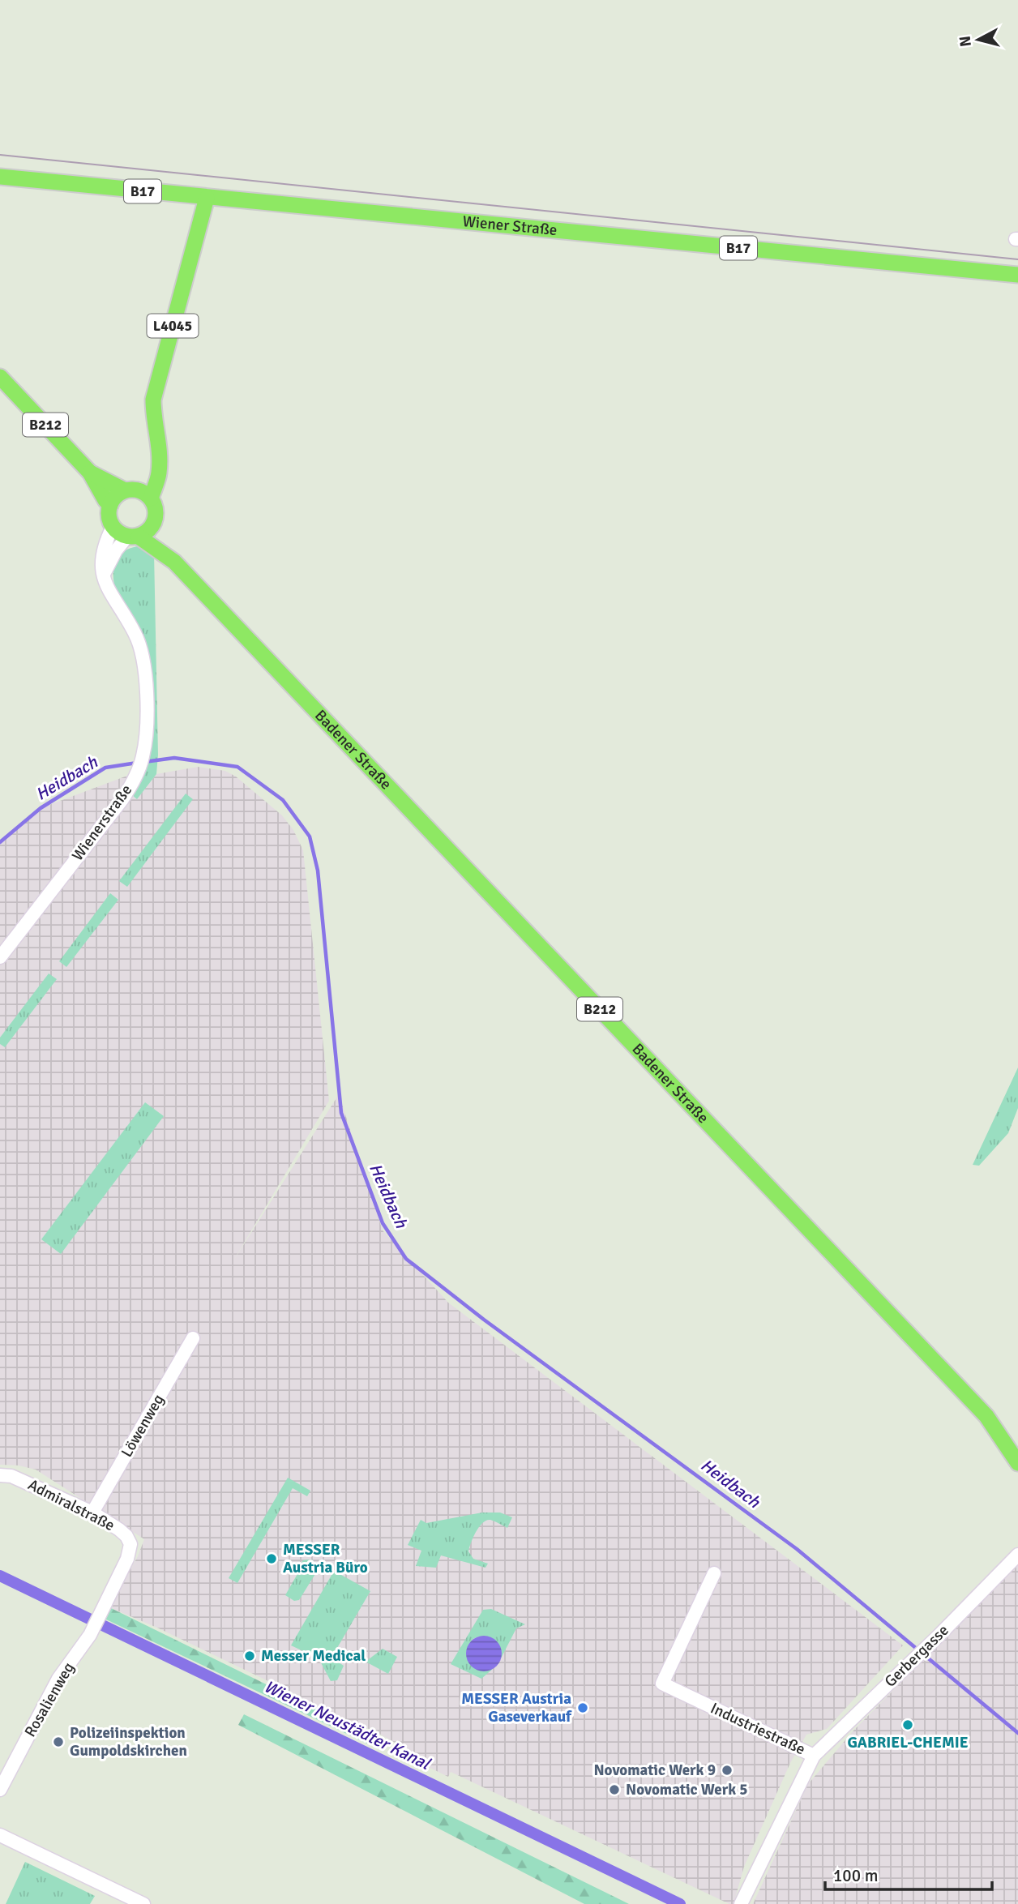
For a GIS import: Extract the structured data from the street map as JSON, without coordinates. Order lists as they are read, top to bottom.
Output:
{
  "streets": {
    "main road": [
      "B17",
      "Wiener Straße",
      "L4045",
      "B212",
      "Badener Straße"
    ],
    "street": [
      "Wienerstraße",
      "Löwenweg",
      "Admiralstraße",
      "Gerbergasse",
      "Rosalienweg",
      "Industriestraße"
    ]
  },
  "crossings": [
    ["Wiener Straße", "L4045"],
    ["L4045", "B212"],
    ["L4045", "Badener Straße"],
    ["L4045", "Wienerstraße"],
    ["B212", "Badener Straße"],
    ["B212", "Wienerstraße"],
    ["Badener Straße", "Wienerstraße"],
    ["Löwenweg", "Admiralstraße"],
    ["Admiralstraße", "Rosalienweg"],
    ["Gerbergasse", "Industriestraße"]
  ],
  "water": ["Heidbach", "Wiener Neustädter Kanal"],
  "places": [
    "MESSER Austria Büro",
    "Messer Medical",
    "MESSER Austria Gaseverkauf",
    "GABRIEL-CHEMIE",
    "Polizeiinspektion Gumpoldskirchen",
    "Novomatic Werk 9",
    "Novomatic Werk 5"
  ],
  "scale_bar": "100 m",
  "north": "left"
}
